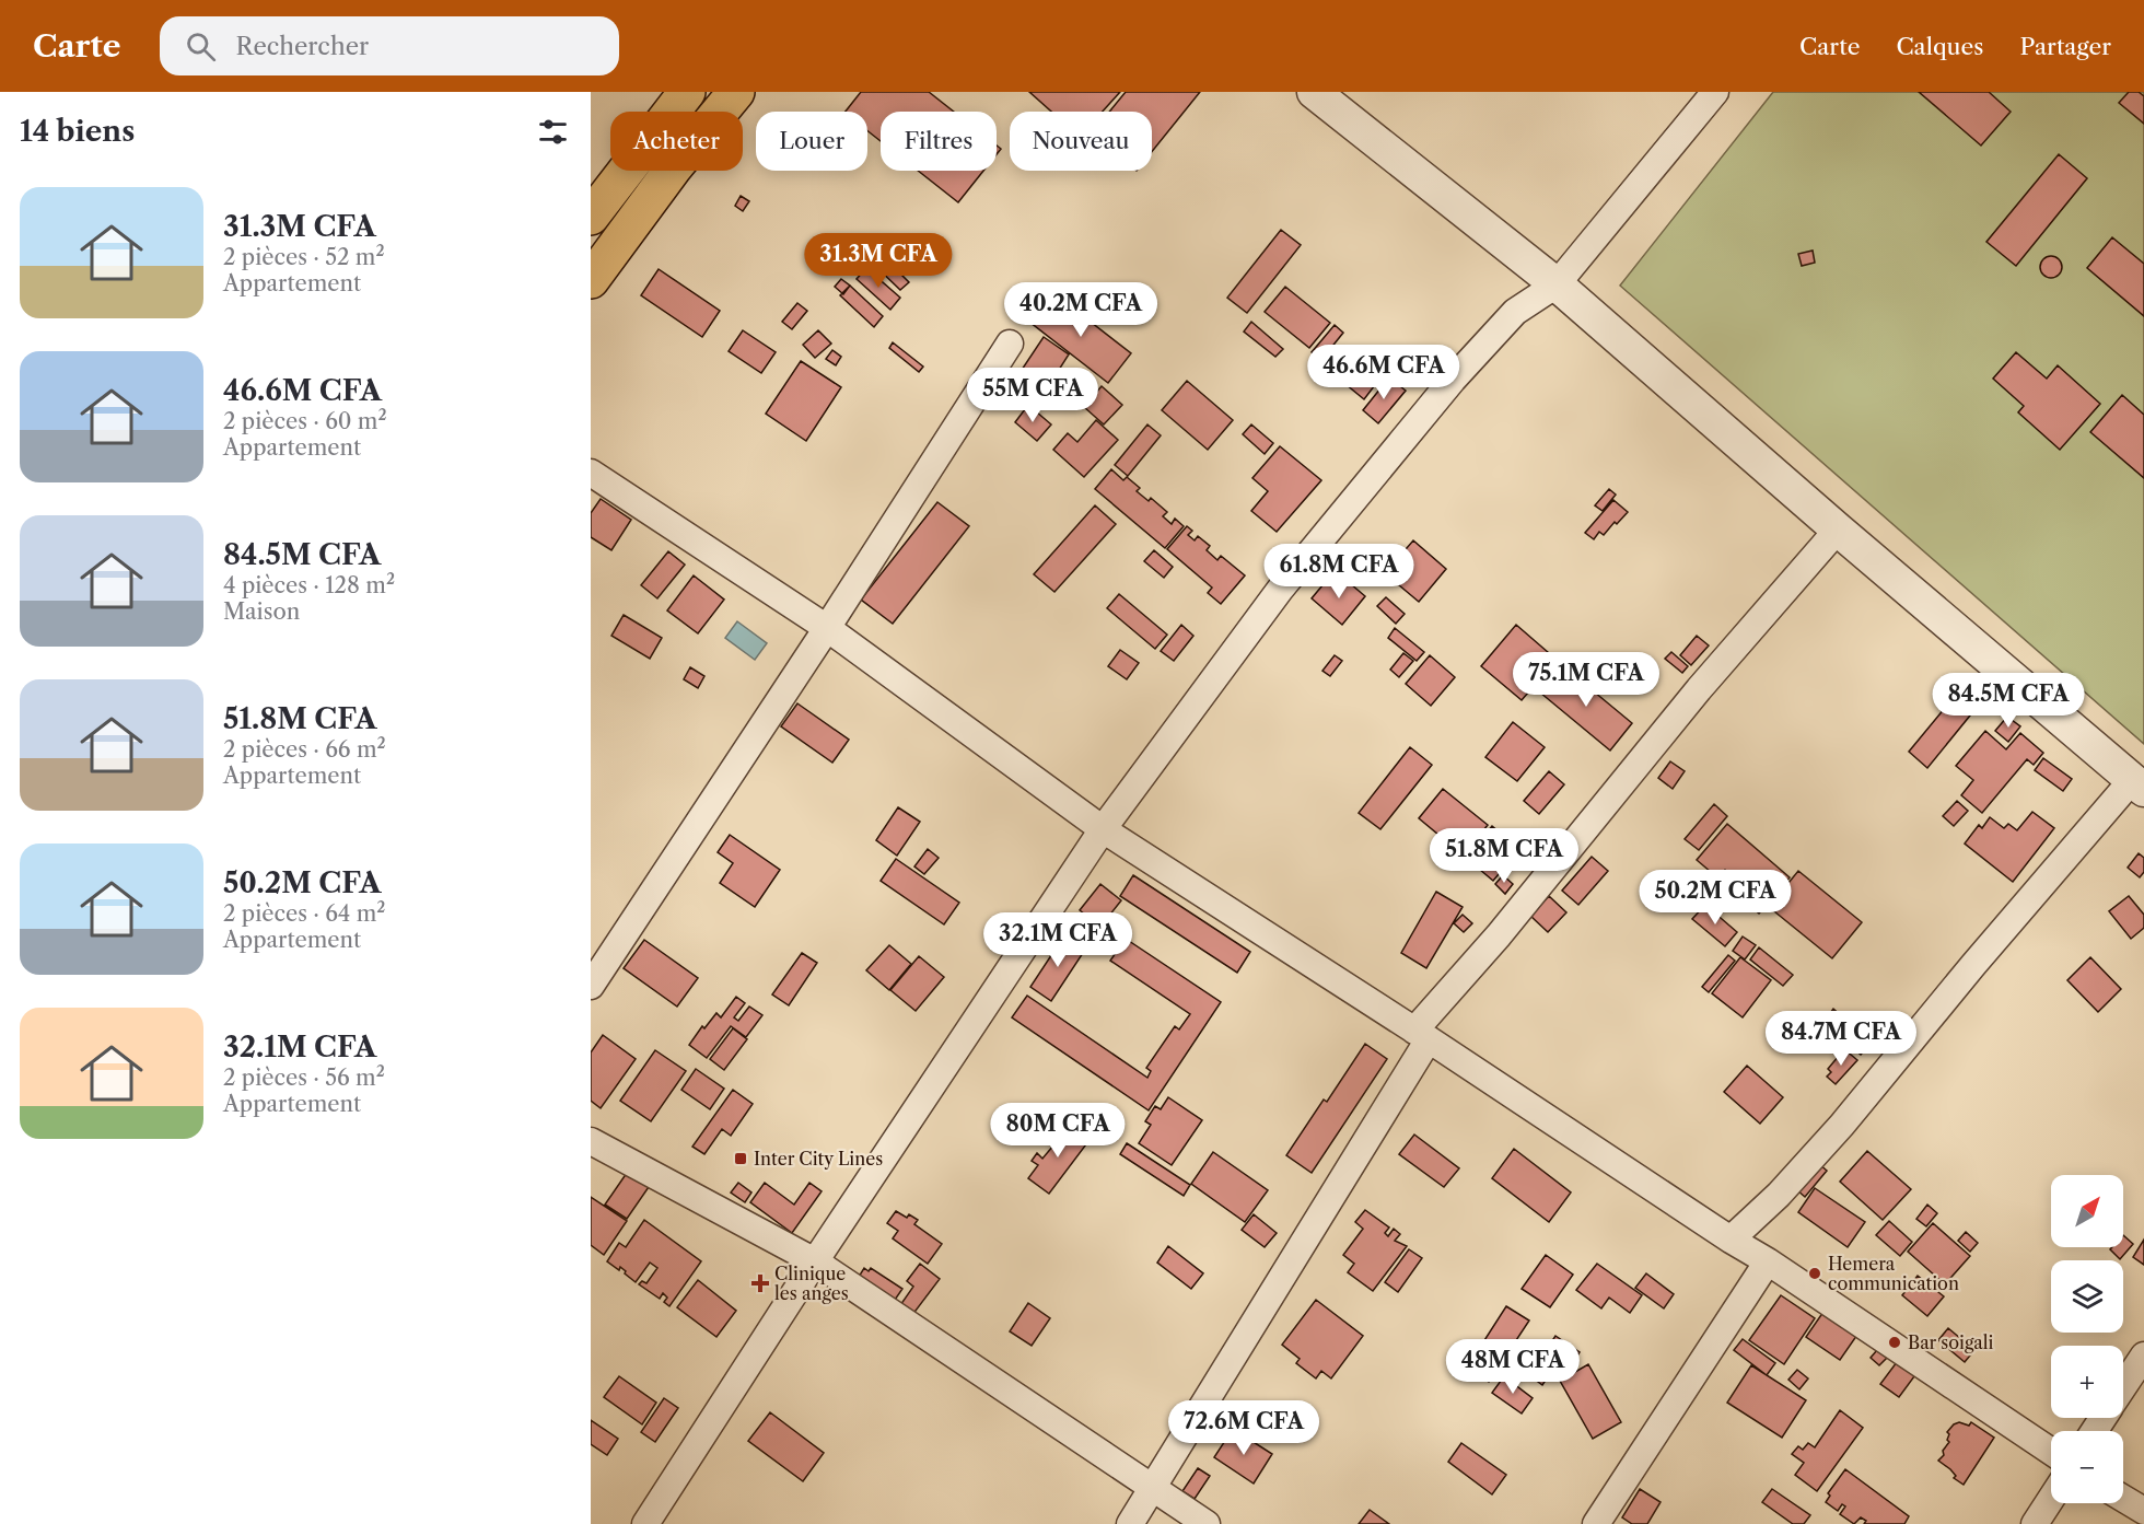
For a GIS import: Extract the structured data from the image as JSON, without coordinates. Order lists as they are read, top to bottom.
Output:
{
  "places": {
    "transit": ["Inter City Lines"],
    "other": ["Hemera communication", "Bar soigali"],
    "health": ["Clinique les anges"]
  },
  "north": "top right",
  "page": {
    "header": "Carte",
    "search": "Rechercher",
    "nav": ["Carte", "Calques", "Partager"],
    "heading": "14 biens",
    "chip": [
      "Acheter",
      "Louer",
      "Filtres",
      "Nouveau"
    ],
    "list": [
      {
        "name": "31.3M CFA",
        "note": "2 pièces · 52 m² · Appartement"
      },
      {
        "name": "46.6M CFA",
        "note": "2 pièces · 60 m² · Appartement"
      },
      {
        "name": "84.5M CFA",
        "note": "4 pièces · 128 m² · Maison"
      },
      {
        "name": "51.8M CFA",
        "note": "2 pièces · 66 m² · Appartement"
      },
      {
        "name": "50.2M CFA",
        "note": "2 pièces · 64 m² · Appartement"
      },
      {
        "name": "32.1M CFA",
        "note": "2 pièces · 56 m² · Appartement"
      }
    ],
    "price": [
      "31.3M CFA",
      "40.2M CFA",
      "46.6M CFA",
      "55M CFA",
      "61.8M CFA",
      "75.1M CFA",
      "84.5M CFA",
      "51.8M CFA",
      "50.2M CFA",
      "32.1M CFA",
      "84.7M CFA",
      "80M CFA",
      "48M CFA",
      "72.6M CFA"
    ],
    "map_buttons": ["+", "−"]
  }
}
